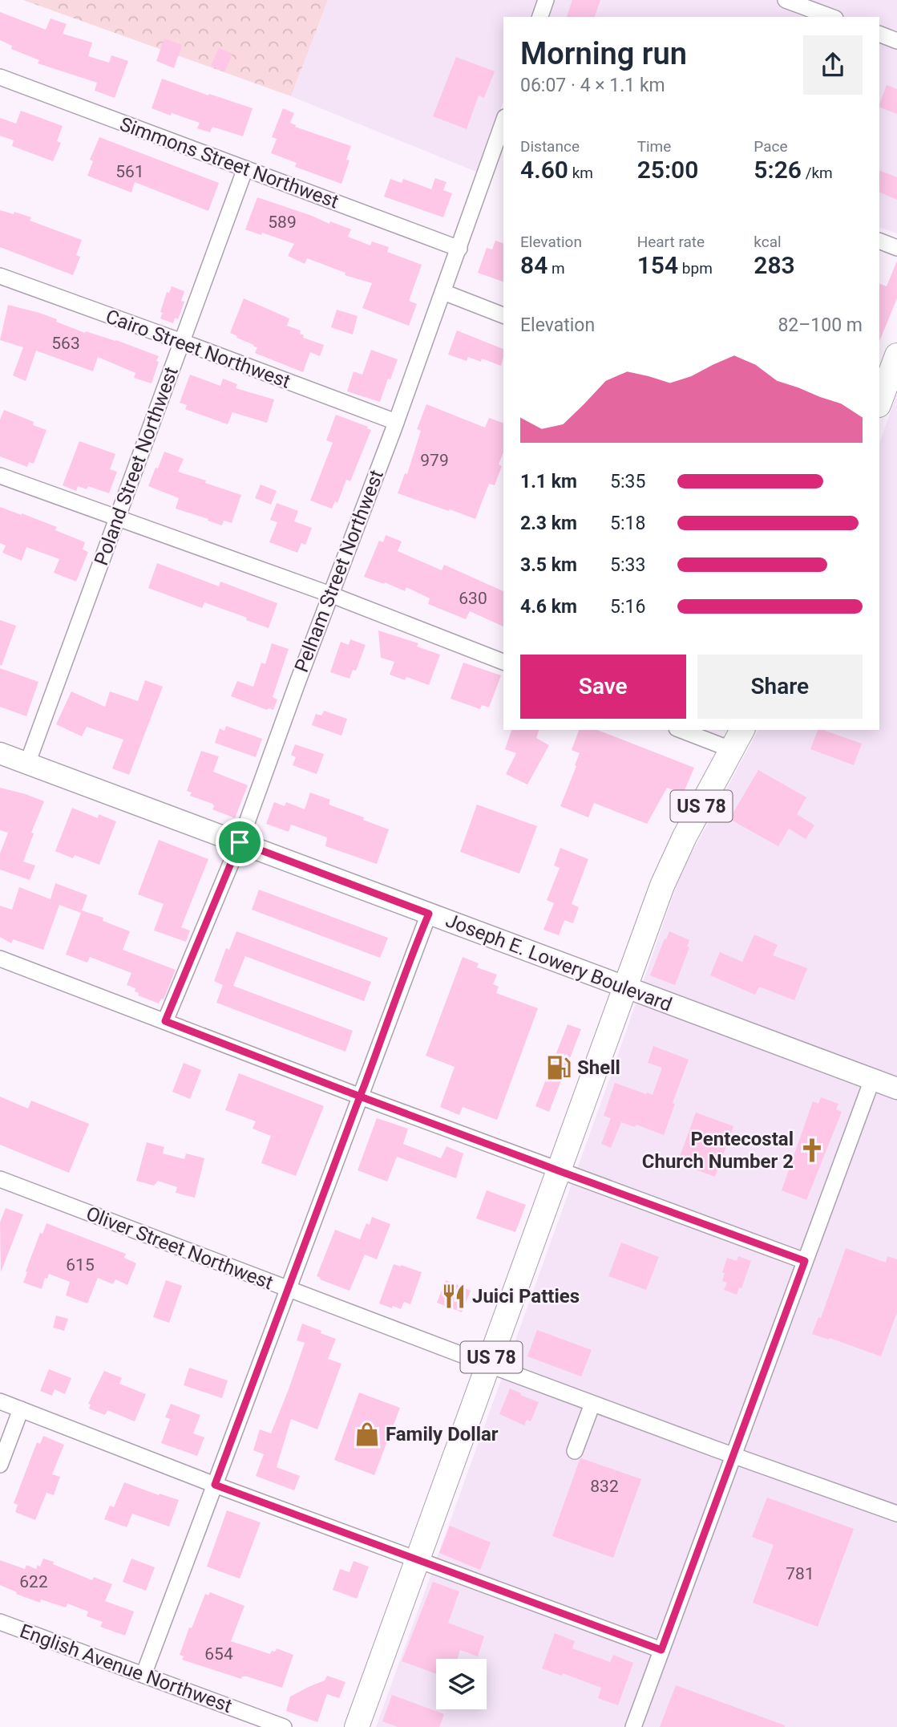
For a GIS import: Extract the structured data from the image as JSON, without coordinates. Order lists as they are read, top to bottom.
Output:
{
  "streets": {
    "main road": ["US 78", "Joseph E. Lowery Boulevard"],
    "street": [
      "Simmons Street Northwest",
      "Cairo Street Northwest",
      "Poland Street Northwest",
      "Pelham Street Northwest",
      "Oliver Street Northwest",
      "English Avenue Northwest"
    ]
  },
  "crossings": [
    ["Simmons Street Northwest", "Poland Street Northwest"],
    ["Simmons Street Northwest", "Pelham Street Northwest"],
    ["Cairo Street Northwest", "Poland Street Northwest"],
    ["Cairo Street Northwest", "Pelham Street Northwest"],
    ["Poland Street Northwest", "Joseph E. Lowery Boulevard"],
    ["Pelham Street Northwest", "Joseph E. Lowery Boulevard"],
    ["US 78", "Joseph E. Lowery Boulevard"],
    ["US 78", "Oliver Street Northwest"]
  ],
  "places": {
    "fuel station": ["Shell"],
    "church": ["Pentecostal Church Number 2"],
    "restaurant": ["Juici Patties"],
    "shop": ["Family Dollar"]
  },
  "house_numbers": [
    "561",
    "589",
    "563",
    "979",
    "630",
    "615",
    "832",
    "781",
    "622",
    "654"
  ],
  "page": {
    "heading": ["Morning run", "06:07 · 4 × 1.1 km"],
    "stats": [
      ["Distance", "4.60 km"],
      ["Time", "25:00"],
      ["Pace", "5:26 /km"],
      ["Elevation", "84 m"],
      ["Heart rate", "154 bpm"],
      ["kcal", "283"]
    ],
    "chart": ["Elevation", "82–100 m"],
    "list": [
      {
        "name": "1.1 km",
        "note": "5:35"
      },
      {
        "name": "2.3 km",
        "note": "5:18"
      },
      {
        "name": "3.5 km",
        "note": "5:33"
      },
      {
        "name": "4.6 km",
        "note": "5:16"
      }
    ],
    "buttons": ["Save", "Share"]
  }
}
